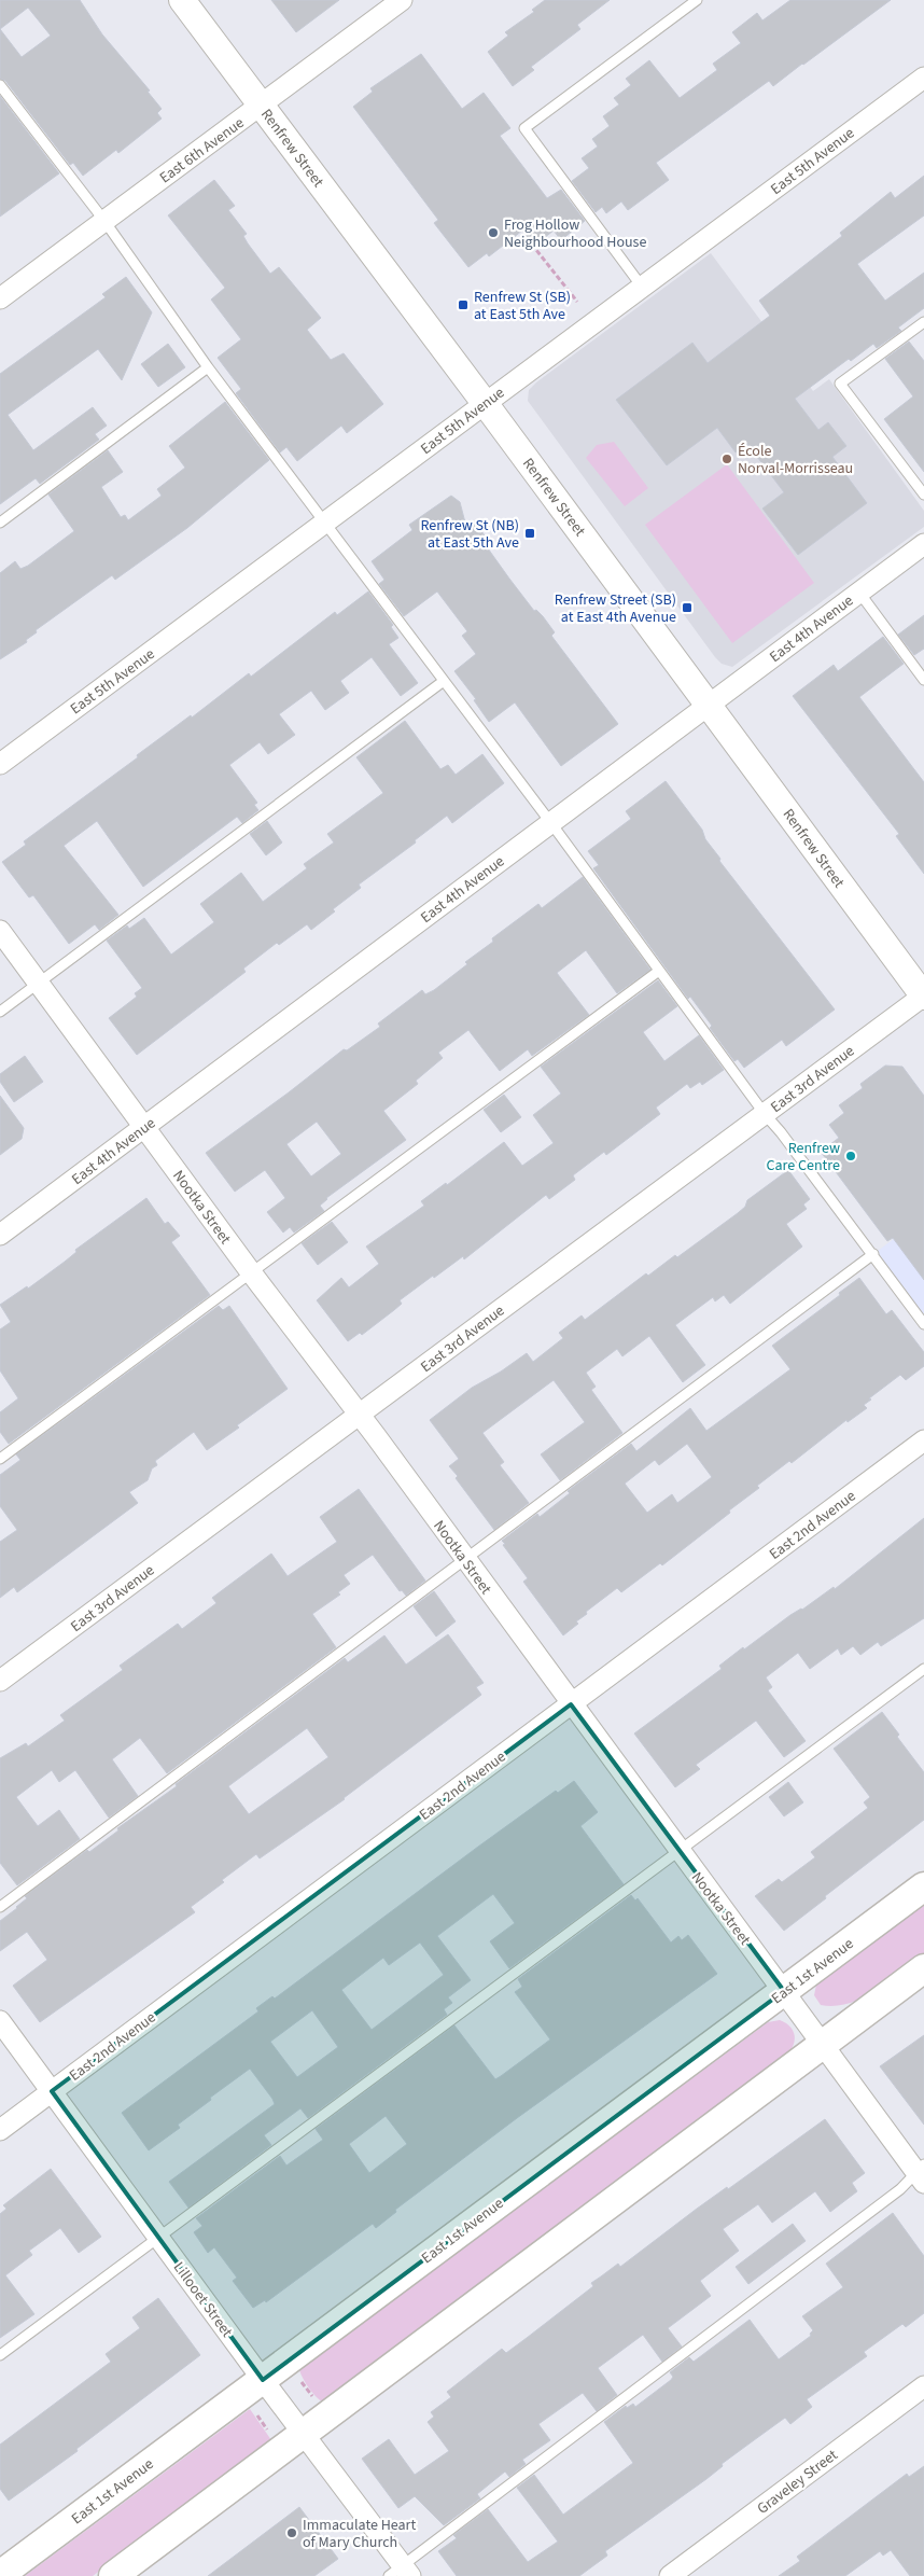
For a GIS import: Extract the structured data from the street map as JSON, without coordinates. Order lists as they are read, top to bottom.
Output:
{
  "streets": {
    "main road": ["East 1st Avenue"],
    "street": [
      "Renfrew Street",
      "East 6th Avenue",
      "East 5th Avenue",
      "East 4th Avenue",
      "East 3rd Avenue",
      "Nootka Street",
      "East 2nd Avenue",
      "Lillooet Street",
      "Graveley Street"
    ]
  },
  "crossings": [
    ["Renfrew Street", "East 6th Avenue"],
    ["Renfrew Street", "East 5th Avenue"],
    ["Renfrew Street", "East 4th Avenue"],
    ["Renfrew Street", "East 3rd Avenue"],
    ["East 4th Avenue", "Nootka Street"],
    ["East 3rd Avenue", "Nootka Street"],
    ["Nootka Street", "East 2nd Avenue"],
    ["Nootka Street", "East 1st Avenue"],
    ["East 2nd Avenue", "Lillooet Street"],
    ["East 1st Avenue", "Lillooet Street"]
  ],
  "places": {
    "other": [
      "Frog Hollow Neighbourhood House",
      "École Norval-Morrisseau",
      "Renfrew Care Centre",
      "Immaculate Heart of Mary Church"
    ],
    "transit": ["Renfrew St (SB) at East 5th Ave", "Renfrew St (NB) at East 5th Ave", "Renfrew Street (SB) at East 4th Avenue"]
  }
}
